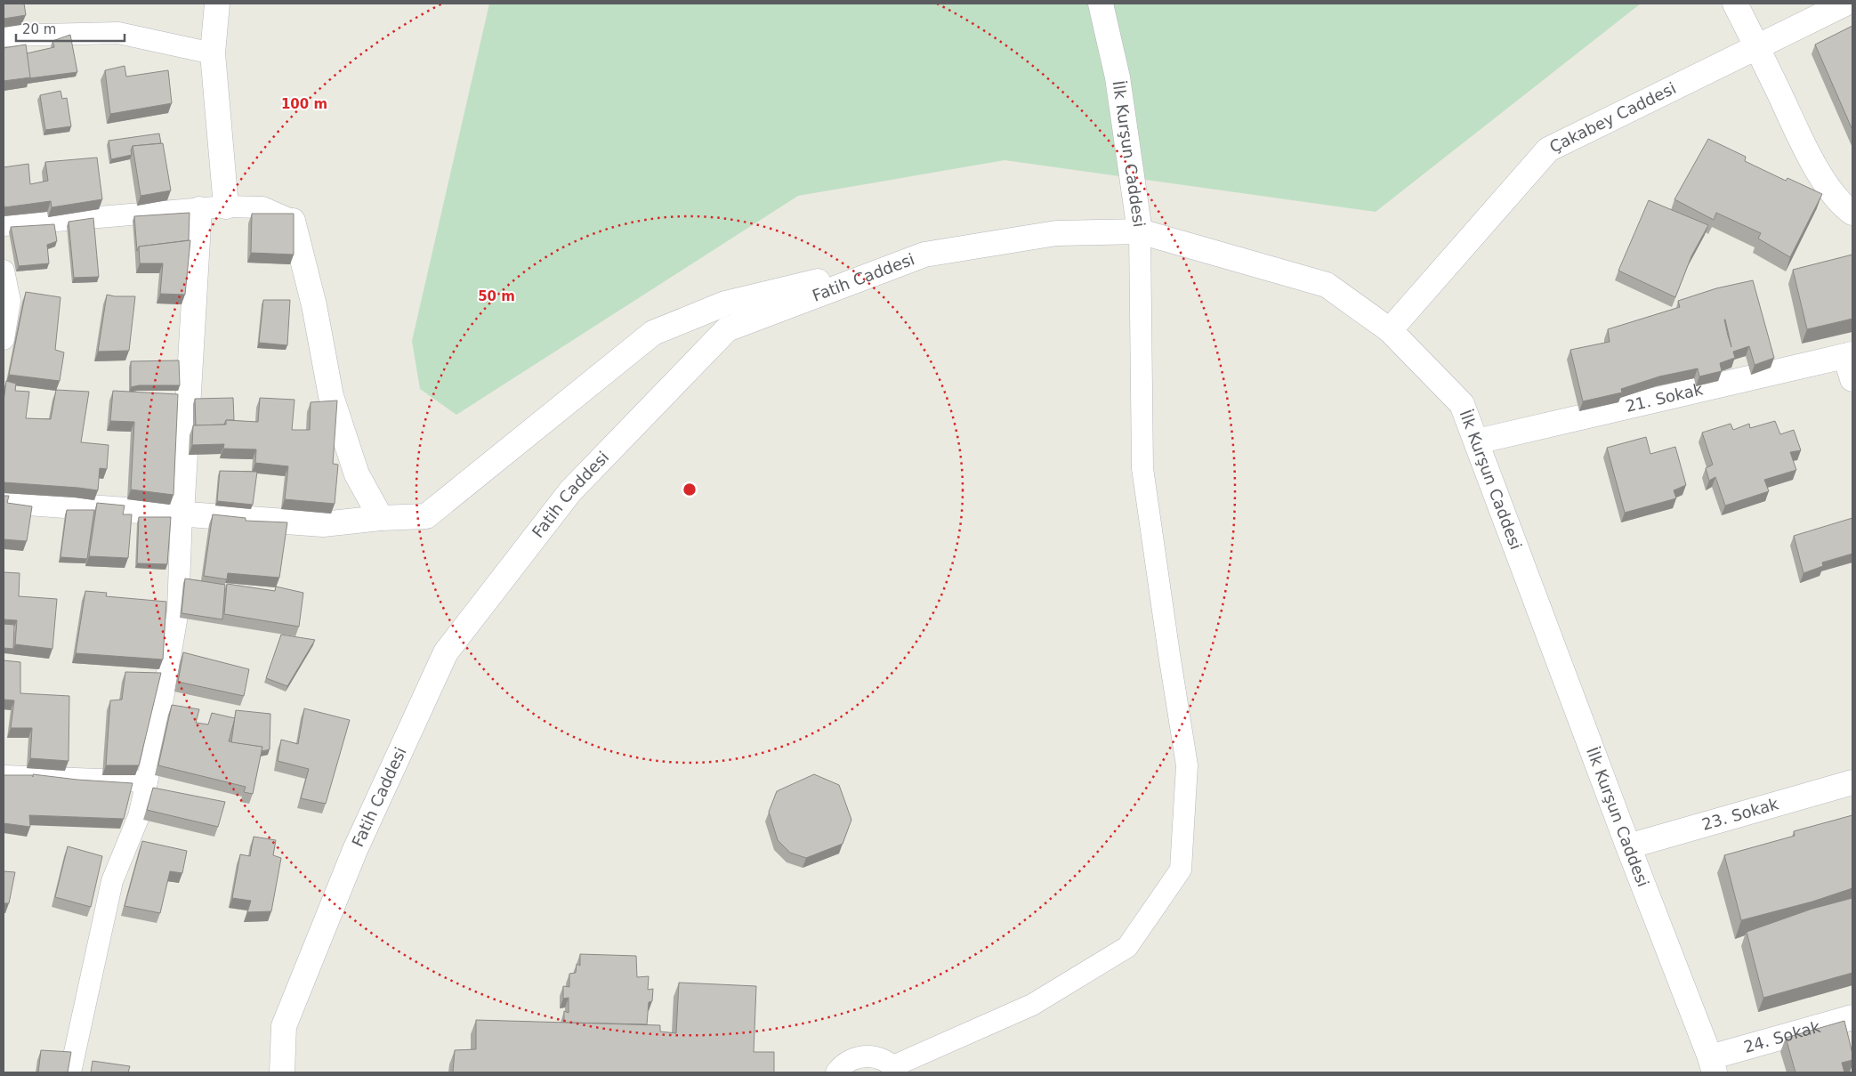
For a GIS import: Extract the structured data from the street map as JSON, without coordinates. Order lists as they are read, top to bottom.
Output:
{
  "streets": {
    "street": [
      "Çakabey Caddesi",
      "İlk Kurşun Caddesi",
      "Fatih Caddesi",
      "21. Sokak",
      "23. Sokak",
      "24. Sokak"
    ]
  },
  "crossings": [
    ["Çakabey Caddesi", "İlk Kurşun Caddesi"],
    ["İlk Kurşun Caddesi", "Fatih Caddesi"],
    ["İlk Kurşun Caddesi", "21. Sokak"],
    ["İlk Kurşun Caddesi", "23. Sokak"],
    ["İlk Kurşun Caddesi", "24. Sokak"]
  ],
  "scale_bar": "20 m",
  "rings": ["100 m", "50 m"]
}
